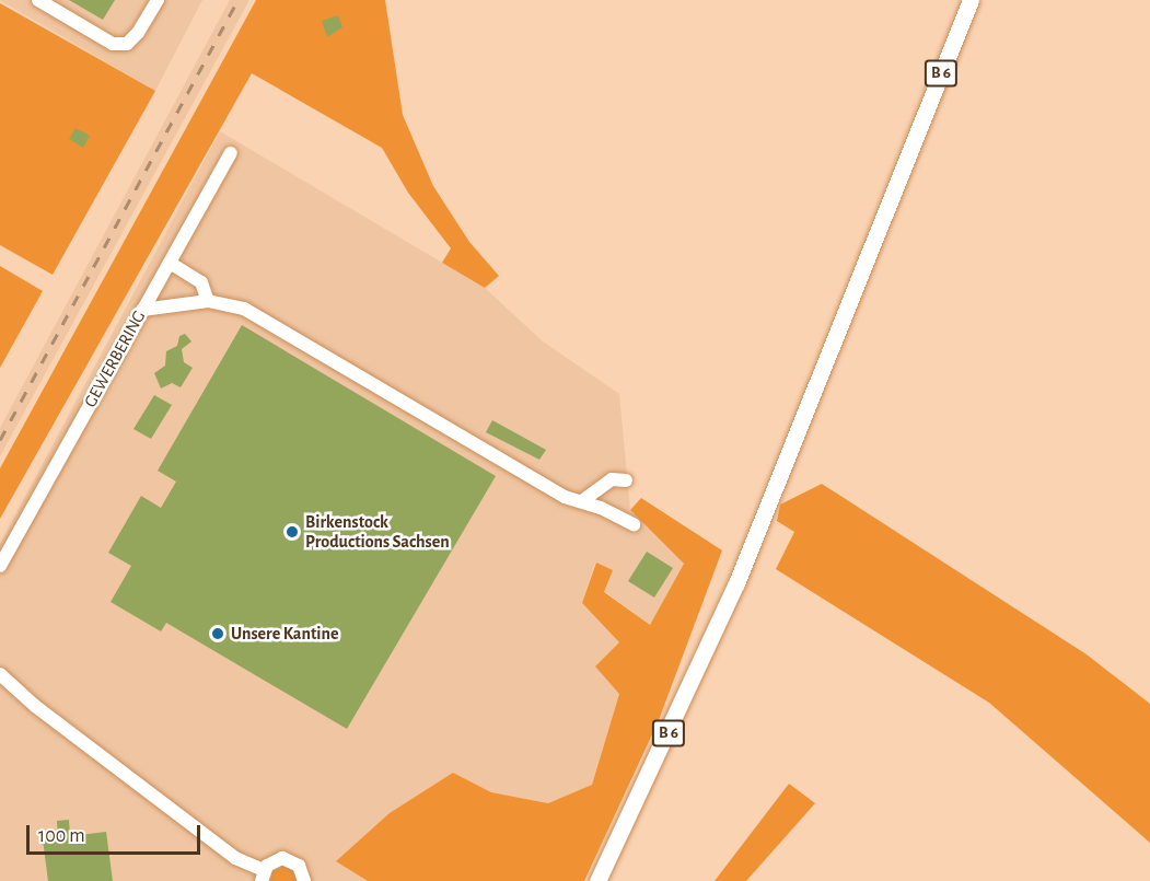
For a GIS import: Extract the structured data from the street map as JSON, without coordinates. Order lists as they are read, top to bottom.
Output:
{
  "streets": {
    "main road": ["B 6"],
    "street": ["GEWERBERING"]
  },
  "places": ["Birkenstock Productions Sachsen", "Unsere Kantine"],
  "scale_bar": "100 m"
}
